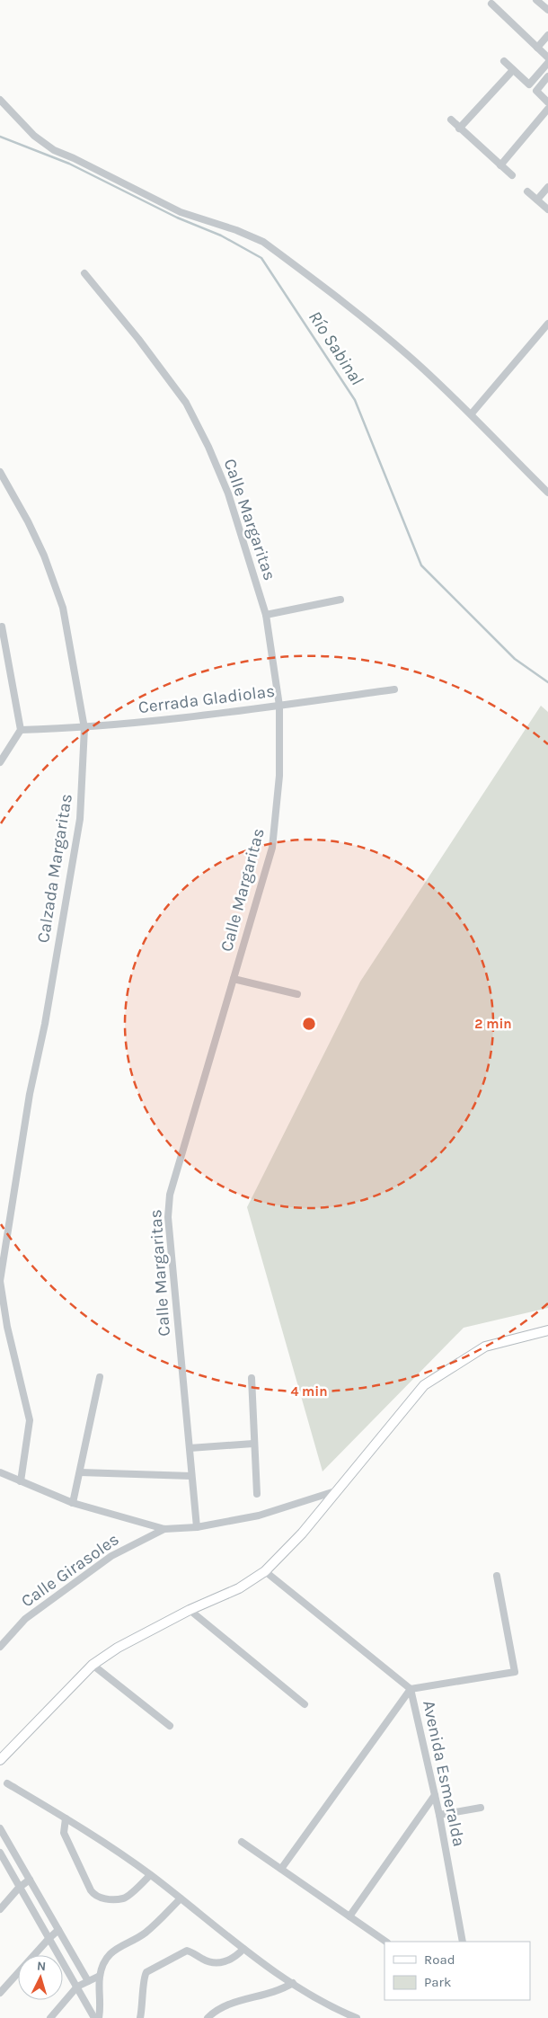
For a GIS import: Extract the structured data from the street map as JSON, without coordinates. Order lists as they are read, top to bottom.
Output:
{
  "streets": {
    "street": [
      "Calle Margaritas",
      "Cerrada Gladiolas",
      "Calzada Margaritas",
      "Calle Girasoles",
      "Avenida Esmeralda"
    ]
  },
  "crossings": [
    ["Calle Margaritas", "Cerrada Gladiolas"],
    ["Cerrada Gladiolas", "Calzada Margaritas"]
  ],
  "water": ["Río Sabinal"],
  "legend": ["Road", "Park"],
  "north": "top",
  "rings": ["2 min", "4 min"]
}
